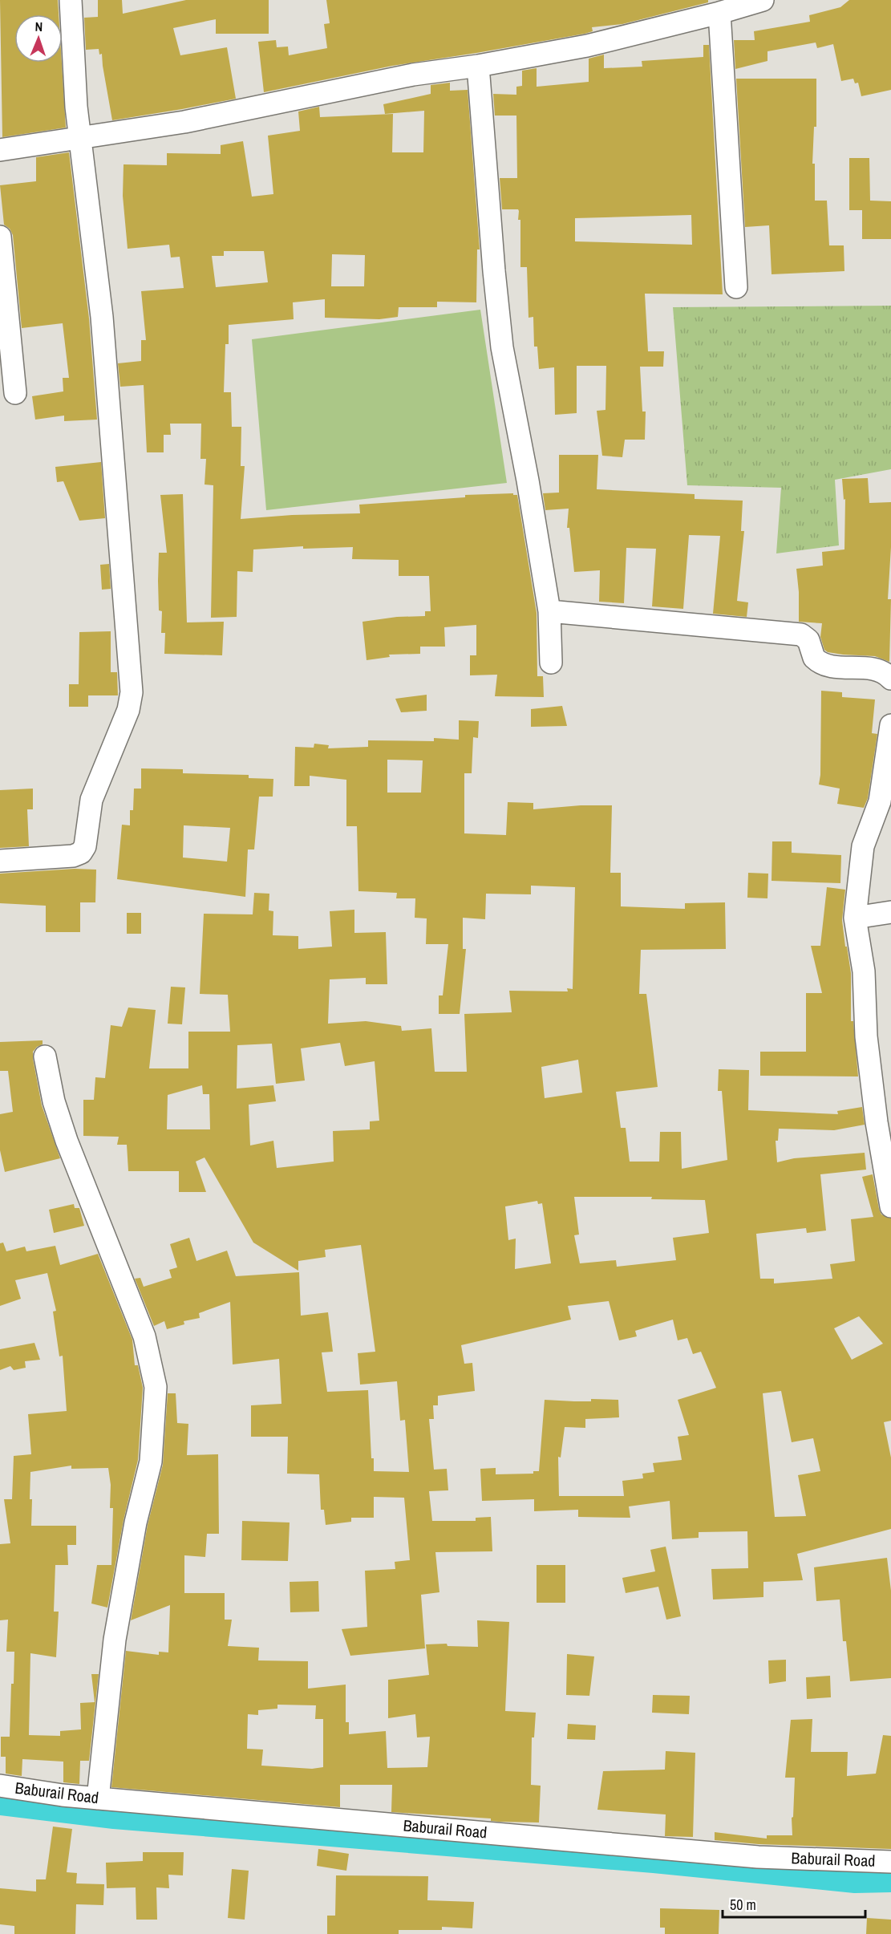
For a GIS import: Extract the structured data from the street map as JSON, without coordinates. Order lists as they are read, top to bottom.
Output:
{
  "streets": {
    "street": ["Baburail Road"]
  },
  "scale_bar": "50 m",
  "north": "top"
}
